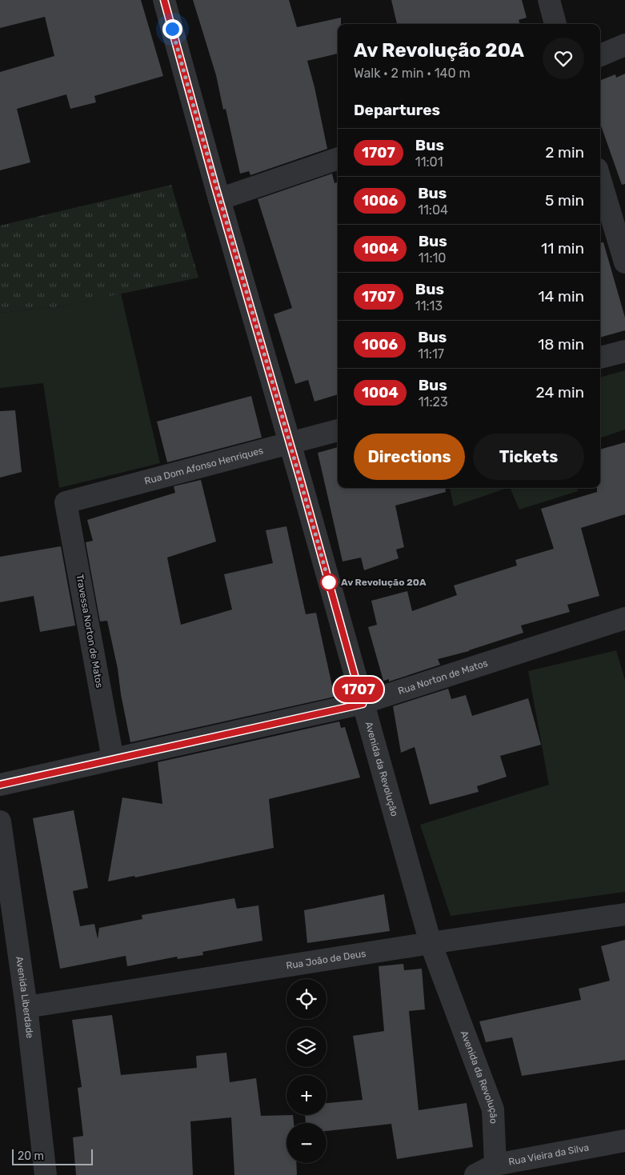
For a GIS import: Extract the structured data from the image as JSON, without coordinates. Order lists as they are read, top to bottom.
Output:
{
  "streets": {
    "street": [
      "Rua Dom Afonso Henriques",
      "Travessa Norton de Matos",
      "Rua Norton de Matos",
      "Avenida da Revolução",
      "Rua João de Deus",
      "Avenida Liberdade",
      "Rua Vieira da Silva"
    ]
  },
  "crossings": [
    ["Rua Dom Afonso Henriques", "Travessa Norton de Matos"],
    ["Rua Dom Afonso Henriques", "Avenida da Revolução"],
    ["Travessa Norton de Matos", "Rua Norton de Matos"],
    ["Rua Norton de Matos", "Avenida da Revolução"],
    ["Avenida da Revolução", "Rua João de Deus"],
    ["Avenida da Revolução", "Rua Vieira da Silva"],
    ["Rua João de Deus", "Avenida Liberdade"]
  ],
  "places": ["Av Revolução 20A"],
  "lines": ["bus line 1707"],
  "scale_bar": "20 m",
  "page": {
    "on_map": "1707",
    "heading": [
      ["Av Revolução 20A", "Walk · 2 min · 140 m"],
      "Departures"
    ],
    "list": [
      {
        "mark": "1707",
        "name": "Bus",
        "note": "11:01",
        "value": "2 min"
      },
      {
        "mark": "1006",
        "name": "Bus",
        "note": "11:04",
        "value": "5 min"
      },
      {
        "mark": "1004",
        "name": "Bus",
        "note": "11:10",
        "value": "11 min"
      },
      {
        "mark": "1707",
        "name": "Bus",
        "note": "11:13",
        "value": "14 min"
      },
      {
        "mark": "1006",
        "name": "Bus",
        "note": "11:17",
        "value": "18 min"
      },
      {
        "mark": "1004",
        "name": "Bus",
        "note": "11:23",
        "value": "24 min"
      }
    ],
    "buttons": ["Directions", "Tickets"],
    "map_buttons": ["+", "−"],
    "scale": "20 m"
  }
}
